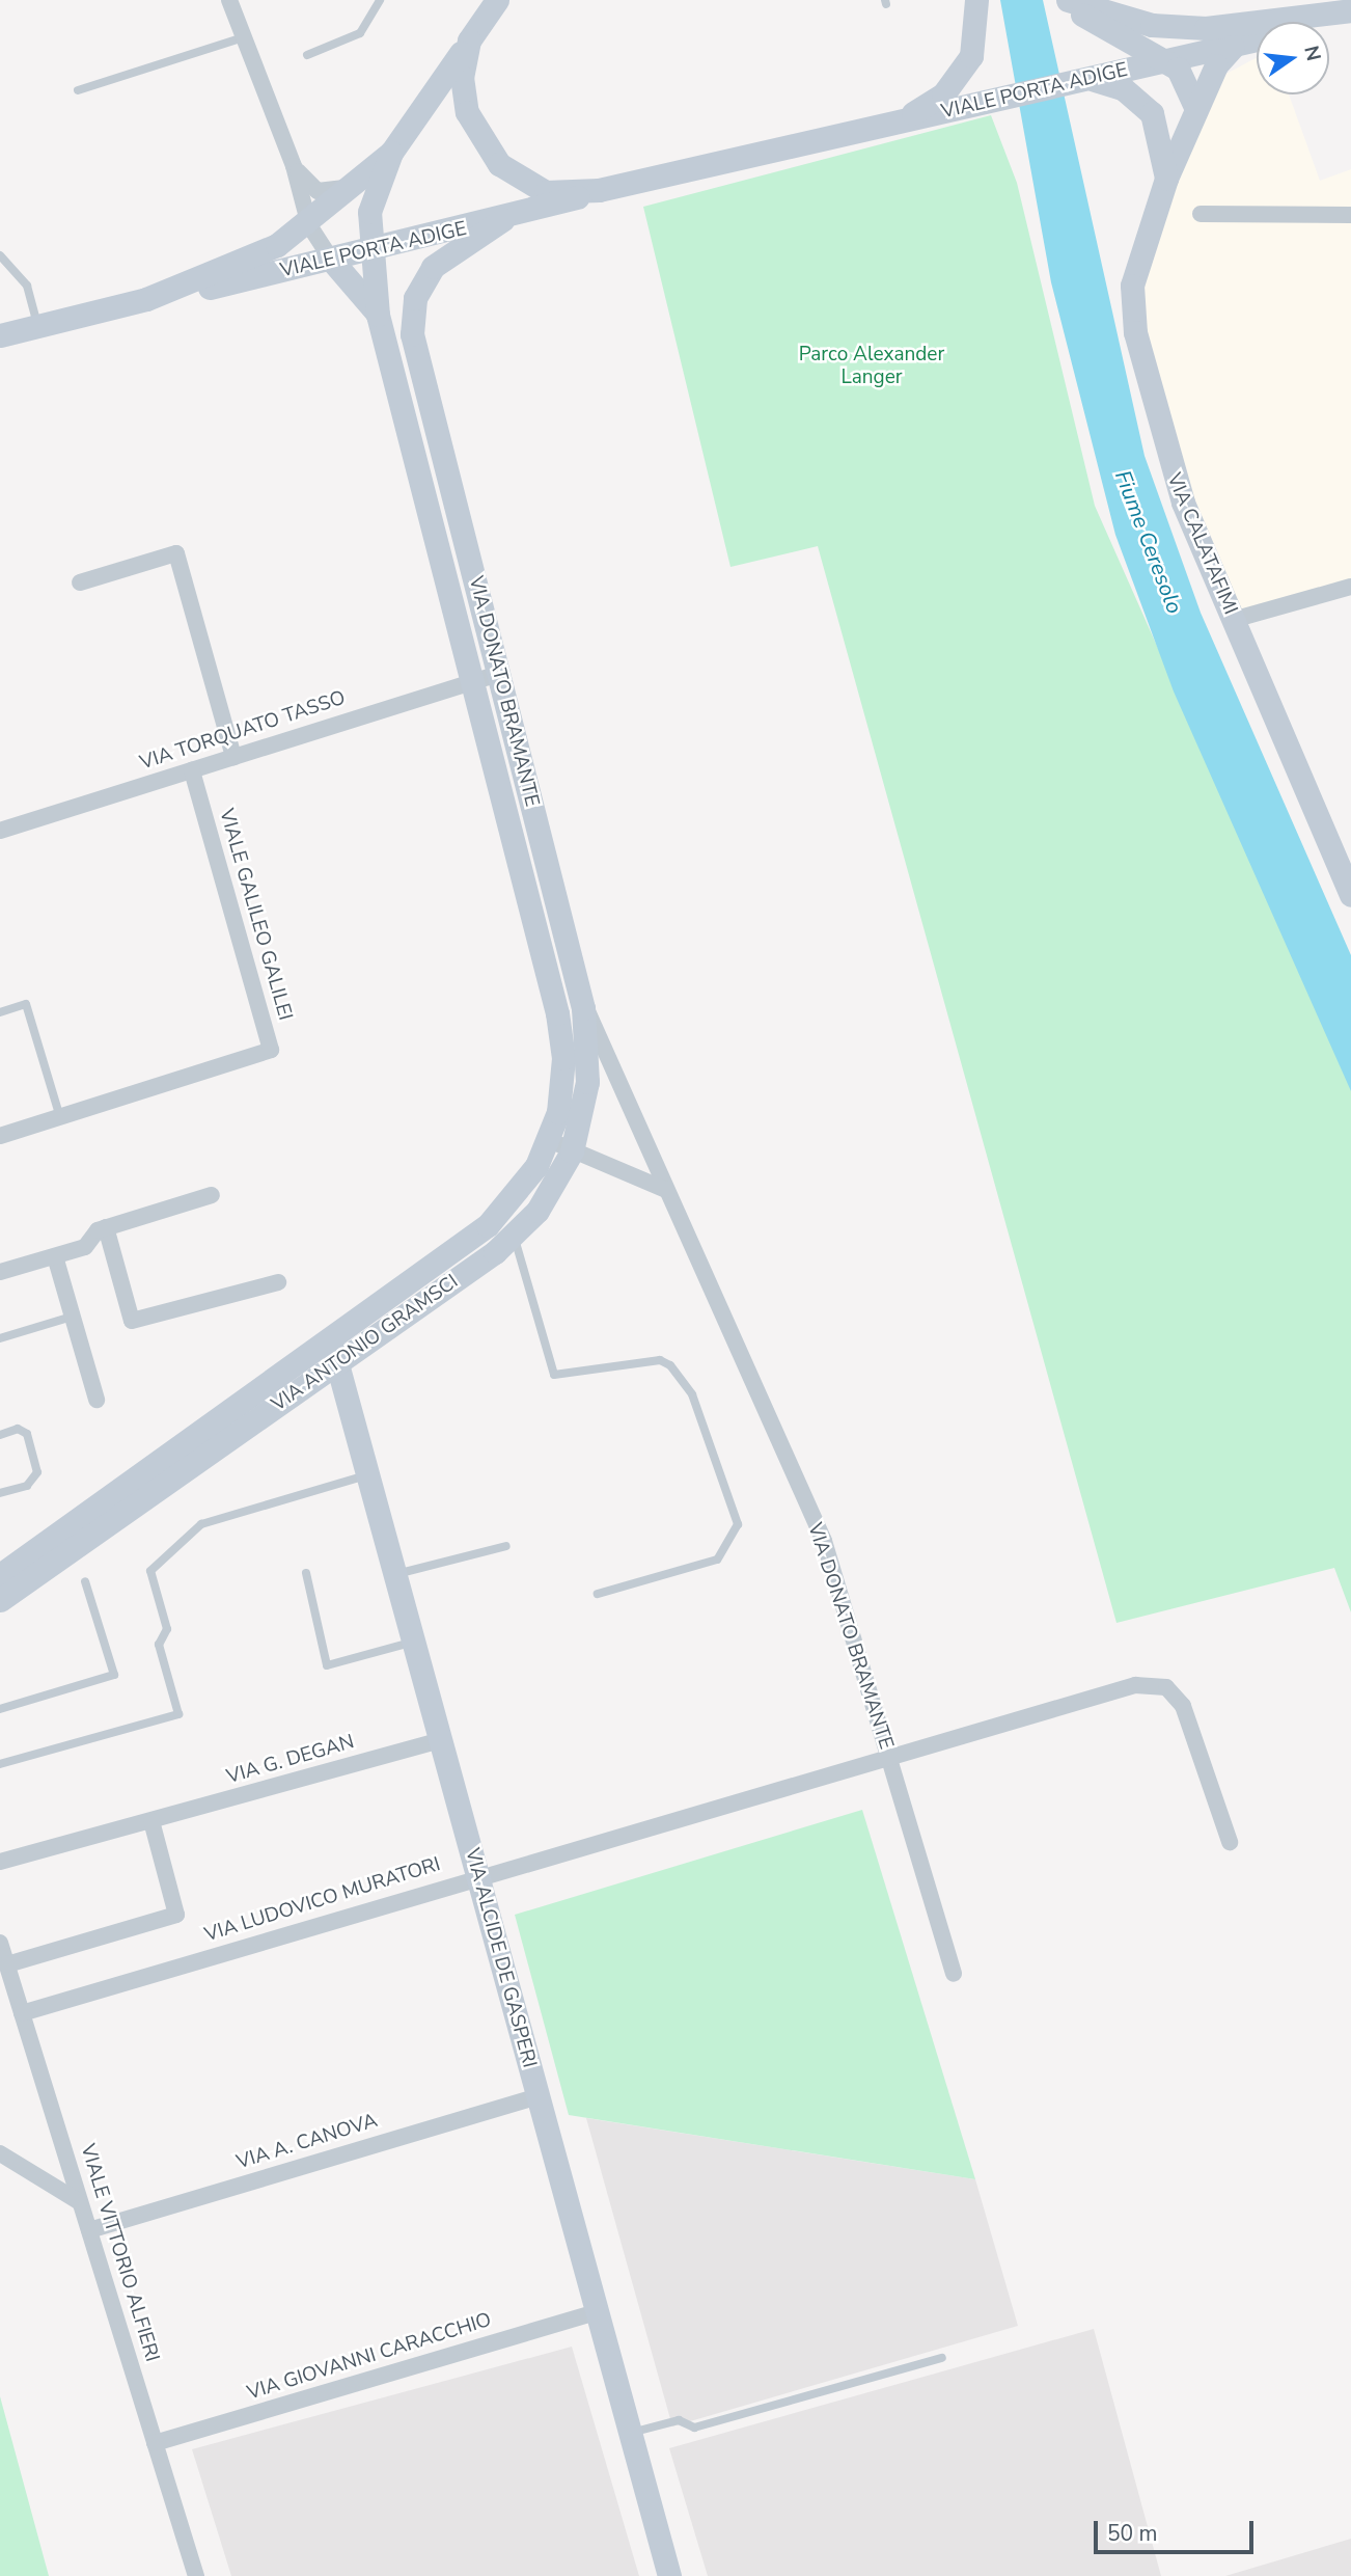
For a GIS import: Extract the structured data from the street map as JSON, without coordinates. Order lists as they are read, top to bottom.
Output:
{
  "streets": {
    "street": [
      "VIALE PORTA ADIGE",
      "VIA CALATAFIMI",
      "VIA DONATO BRAMANTE",
      "VIA TORQUATO TASSO",
      "VIALE GALILEO GALILEI",
      "VIA ANTONIO GRAMSCI",
      "VIA G. DEGAN",
      "VIA LUDOVICO MURATORI",
      "VIA ALCIDE DE GASPERI",
      "VIA A. CANOVA",
      "VIALE VITTORIO ALFIERI",
      "VIA GIOVANNI CARACCHIO"
    ]
  },
  "crossings": [
    ["VIALE PORTA ADIGE", "VIA CALATAFIMI"],
    ["VIALE PORTA ADIGE", "VIA DONATO BRAMANTE"],
    ["VIA DONATO BRAMANTE", "VIA TORQUATO TASSO"],
    ["VIA DONATO BRAMANTE", "VIA ANTONIO GRAMSCI"],
    ["VIA DONATO BRAMANTE", "VIA LUDOVICO MURATORI"],
    ["VIA TORQUATO TASSO", "VIALE GALILEO GALILEI"],
    ["VIA ANTONIO GRAMSCI", "VIA ALCIDE DE GASPERI"],
    ["VIA G. DEGAN", "VIA ALCIDE DE GASPERI"],
    ["VIA LUDOVICO MURATORI", "VIA ALCIDE DE GASPERI"],
    ["VIA LUDOVICO MURATORI", "VIALE VITTORIO ALFIERI"],
    ["VIA ALCIDE DE GASPERI", "VIA A. CANOVA"],
    ["VIA ALCIDE DE GASPERI", "VIA GIOVANNI CARACCHIO"],
    ["VIA A. CANOVA", "VIALE VITTORIO ALFIERI"],
    ["VIALE VITTORIO ALFIERI", "VIA GIOVANNI CARACCHIO"]
  ],
  "water": ["Fiume Ceresolo"],
  "parks": ["Parco Alexander Langer"],
  "scale_bar": "50 m",
  "north": "right"
}
